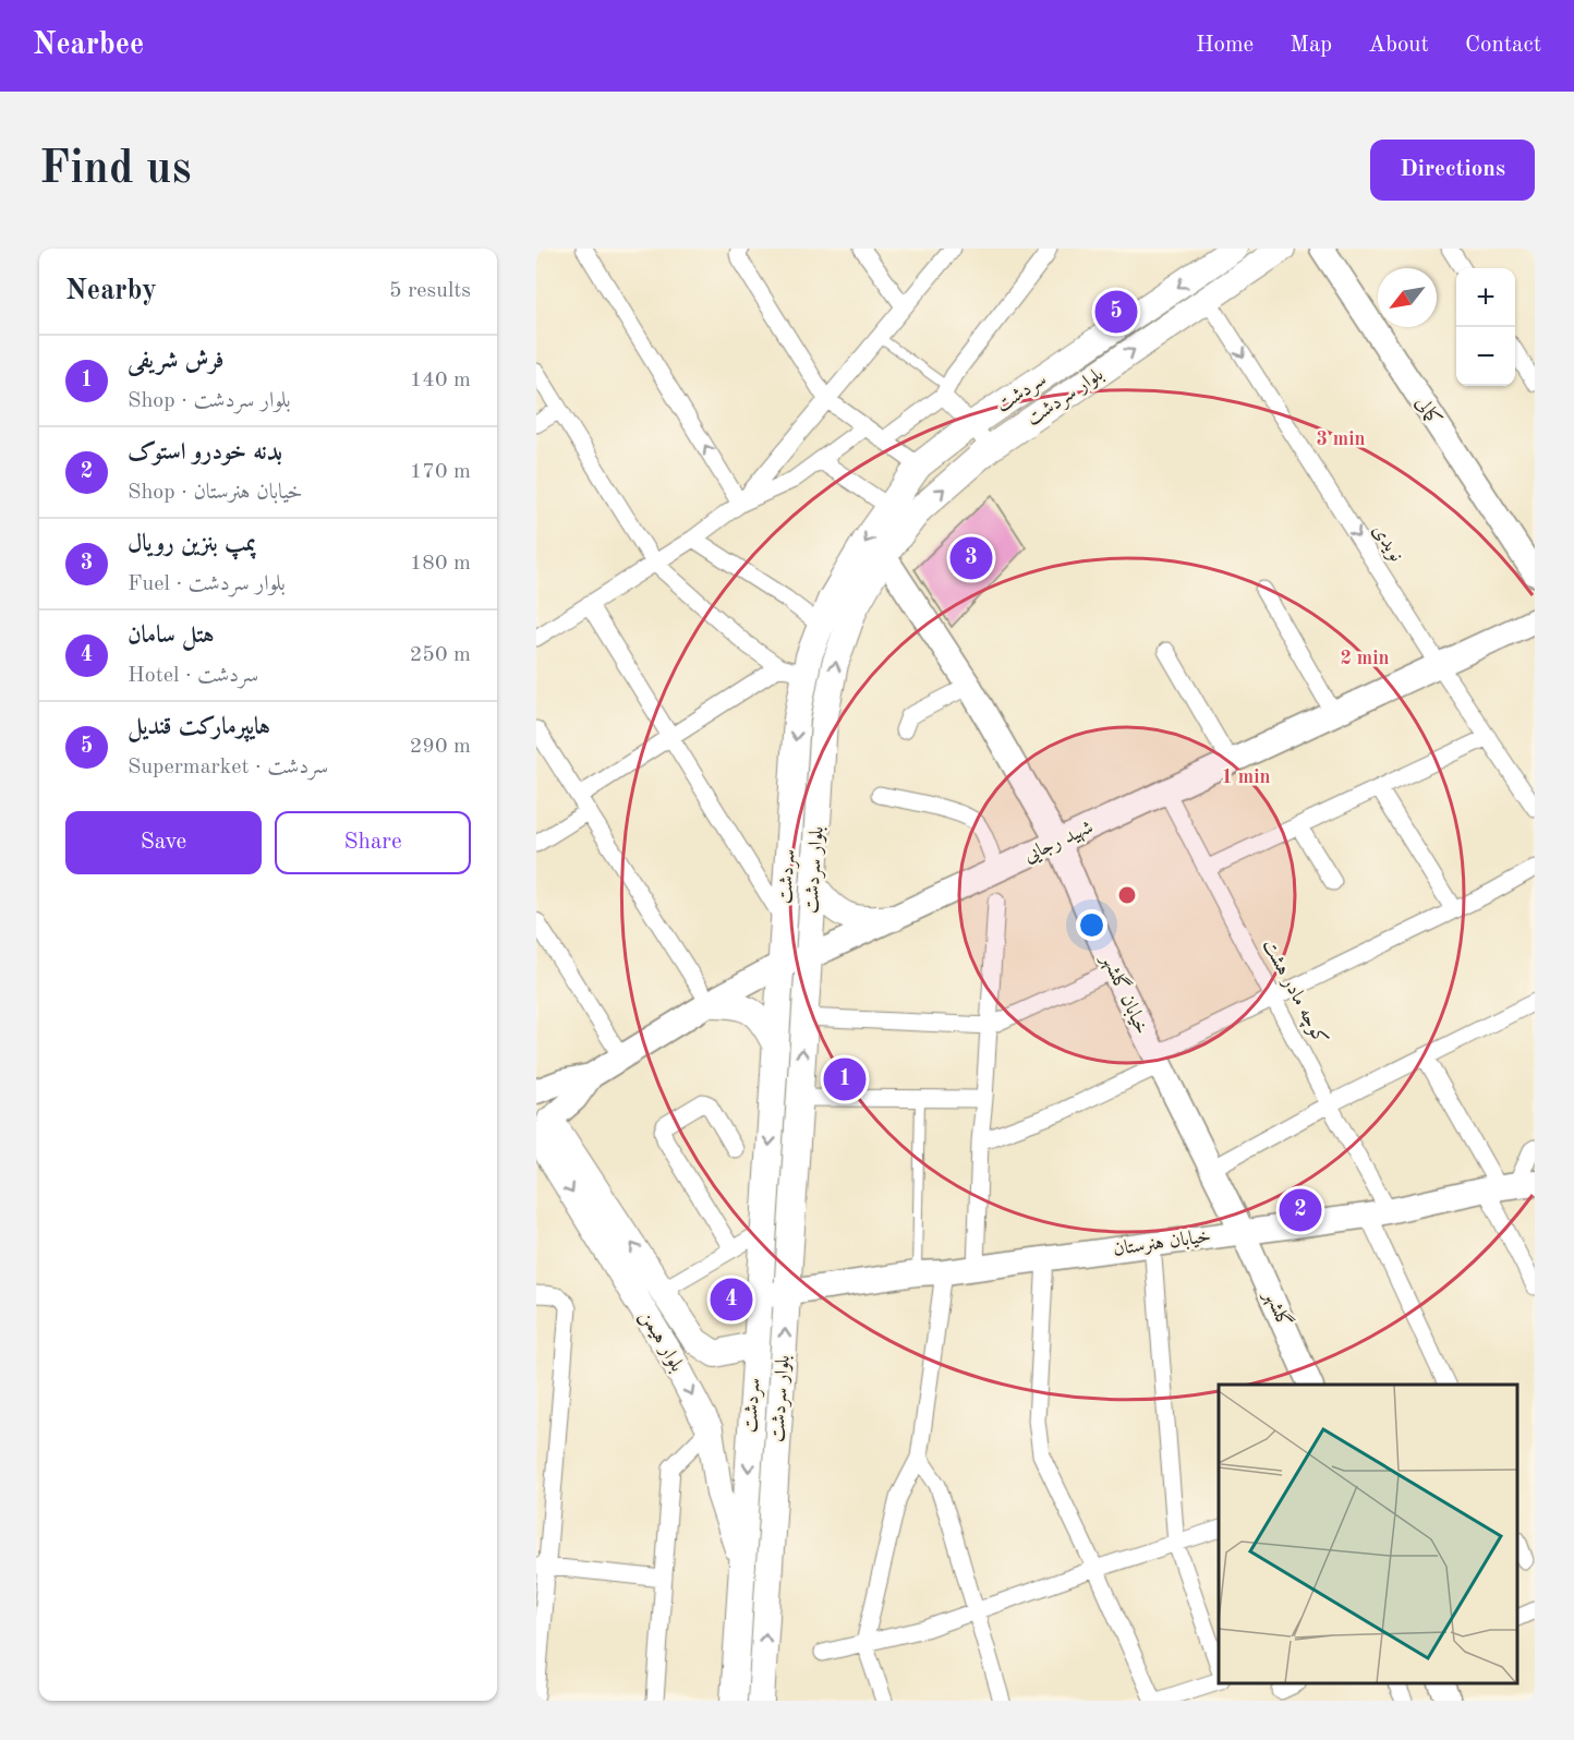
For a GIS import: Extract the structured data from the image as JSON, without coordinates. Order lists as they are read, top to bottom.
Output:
{
  "streets": {
    "main road": [
      "سردشت",
      "بلوار سردشت",
      "کمالی",
      "شهید رجایی",
      "خیابان گلشهر",
      "خیابان هنرستان",
      "گلشهر",
      "بلوار هیمن"
    ],
    "street": ["نویدی", "کوچه مادر هشت"]
  },
  "crossings": [
    ["سردشت", "شهید رجایی"],
    ["سردشت", "خیابان هنرستان"],
    ["سردشت", "بلوار هیمن"],
    ["بلوار سردشت", "نویدی"],
    ["بلوار سردشت", "شهید رجایی"],
    ["بلوار سردشت", "خیابان گلشهر"],
    ["بلوار سردشت", "خیابان هنرستان"],
    ["نویدی", "شهید رجایی"],
    ["شهید رجایی", "کوچه مادر هشت"],
    ["شهید رجایی", "خیابان گلشهر"],
    ["شهید رجایی", "بلوار هیمن"],
    ["کوچه مادر هشت", "خیابان هنرستان"],
    ["خیابان گلشهر", "خیابان هنرستان"],
    ["خیابان گلشهر", "گلشهر"],
    ["خیابان هنرستان", "گلشهر"]
  ],
  "one_way": ["سردشت", "بلوار سردشت"],
  "north": "bottom left",
  "page": {
    "header": "Nearbee",
    "nav": [
      "Home",
      "Map",
      "About",
      "Contact"
    ],
    "buttons": [
      "Directions",
      ["Save", "Share"]
    ],
    "title": "Find us",
    "heading": ["Nearby", "5 results"],
    "map_buttons": ["+", "−"],
    "pins": [
      "5",
      "3",
      "1",
      "2",
      "4"
    ],
    "list": [
      {
        "mark": "1",
        "name": "فرش شریفی",
        "note": "Shop · بلوار سردشت",
        "value": "140 m"
      },
      {
        "mark": "2",
        "name": "بدنه خودرو استوک",
        "note": "Shop · خیابان هنرستان",
        "value": "170 m"
      },
      {
        "mark": "3",
        "name": "پمپ بنزین رویال",
        "note": "Fuel · بلوار سردشت",
        "value": "180 m"
      },
      {
        "mark": "4",
        "name": "هتل سامان",
        "note": "Hotel · سردشت",
        "value": "250 m"
      },
      {
        "mark": "5",
        "name": "هایپرمارکت قندیل",
        "note": "Supermarket · سردشت",
        "value": "290 m"
      }
    ]
  },
  "rings": ["3 min", "2 min", "1 min"]
}
